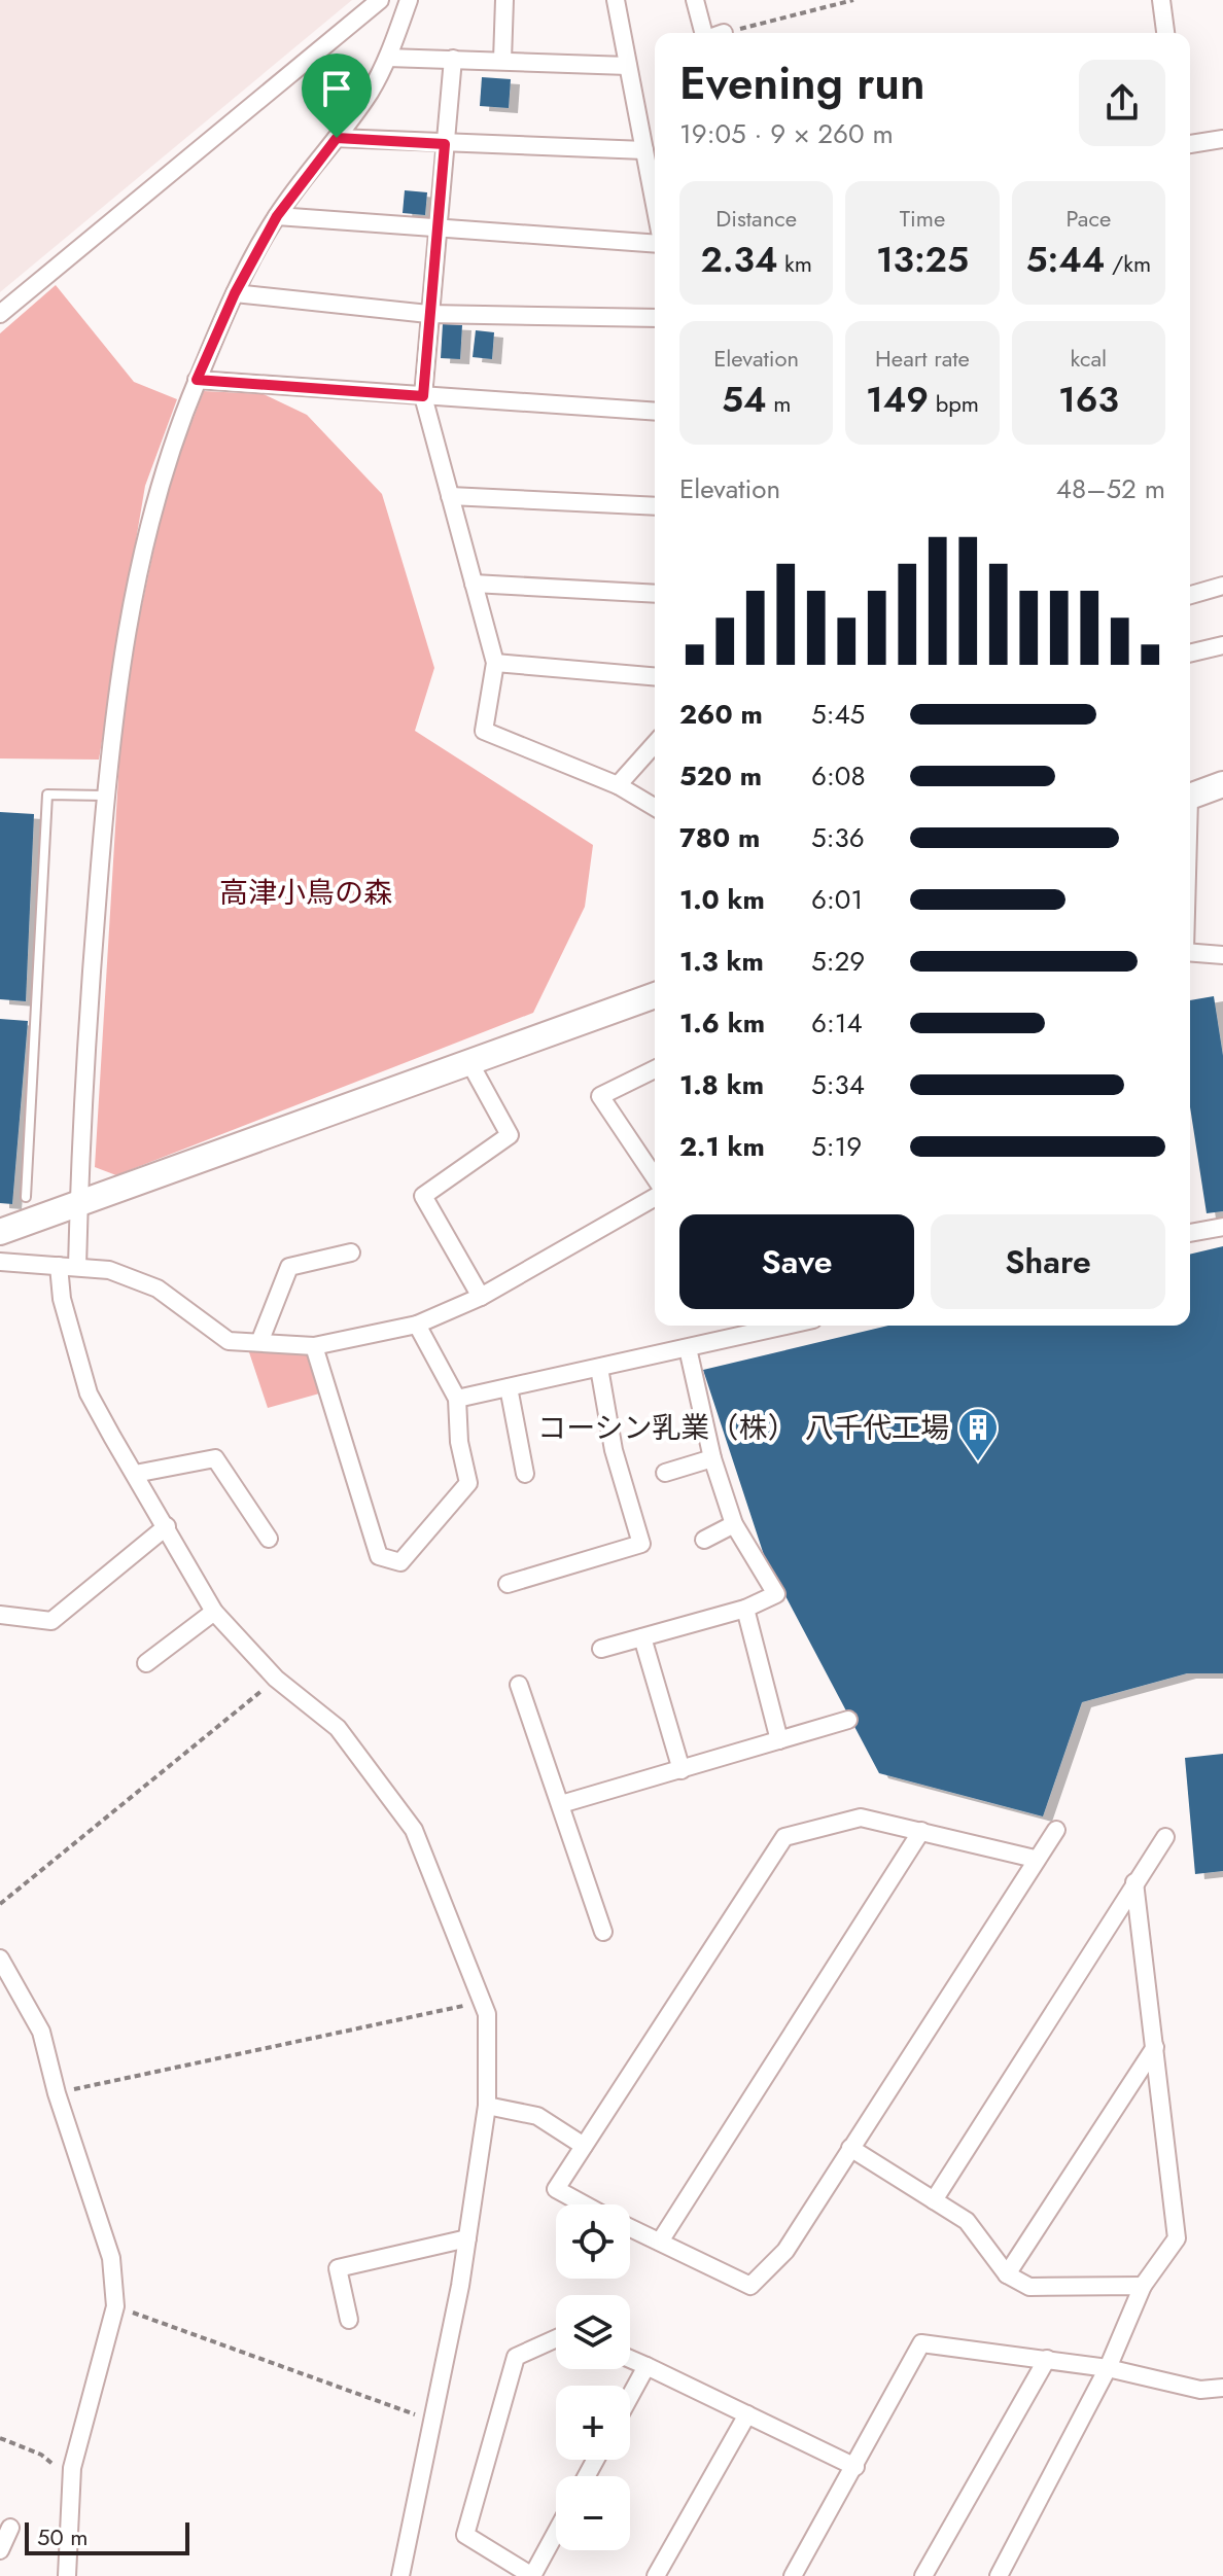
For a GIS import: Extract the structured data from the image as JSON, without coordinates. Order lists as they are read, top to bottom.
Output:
{
  "parks": ["高津小鳥の森"],
  "places": {
    "building": ["コーシン乳業（株） 八千代工場"]
  },
  "scale_bar": "50 m",
  "page": {
    "heading": ["Evening run", "19:05 · 9 × 260 m"],
    "stats": [
      ["Distance", "2.34 km"],
      ["Time", "13:25"],
      ["Pace", "5:44 /km"],
      ["Elevation", "54 m"],
      ["Heart rate", "149 bpm"],
      ["kcal", "163"]
    ],
    "chart": ["Elevation", "48–52 m"],
    "list": [
      {
        "name": "260 m",
        "note": "5:45"
      },
      {
        "name": "520 m",
        "note": "6:08"
      },
      {
        "name": "780 m",
        "note": "5:36"
      },
      {
        "name": "1.0 km",
        "note": "6:01"
      },
      {
        "name": "1.3 km",
        "note": "5:29"
      },
      {
        "name": "1.6 km",
        "note": "6:14"
      },
      {
        "name": "1.8 km",
        "note": "5:34"
      },
      {
        "name": "2.1 km",
        "note": "5:19"
      }
    ],
    "buttons": ["Save", "Share"],
    "map_buttons": ["+", "−"],
    "scale": "50 m"
  }
}
